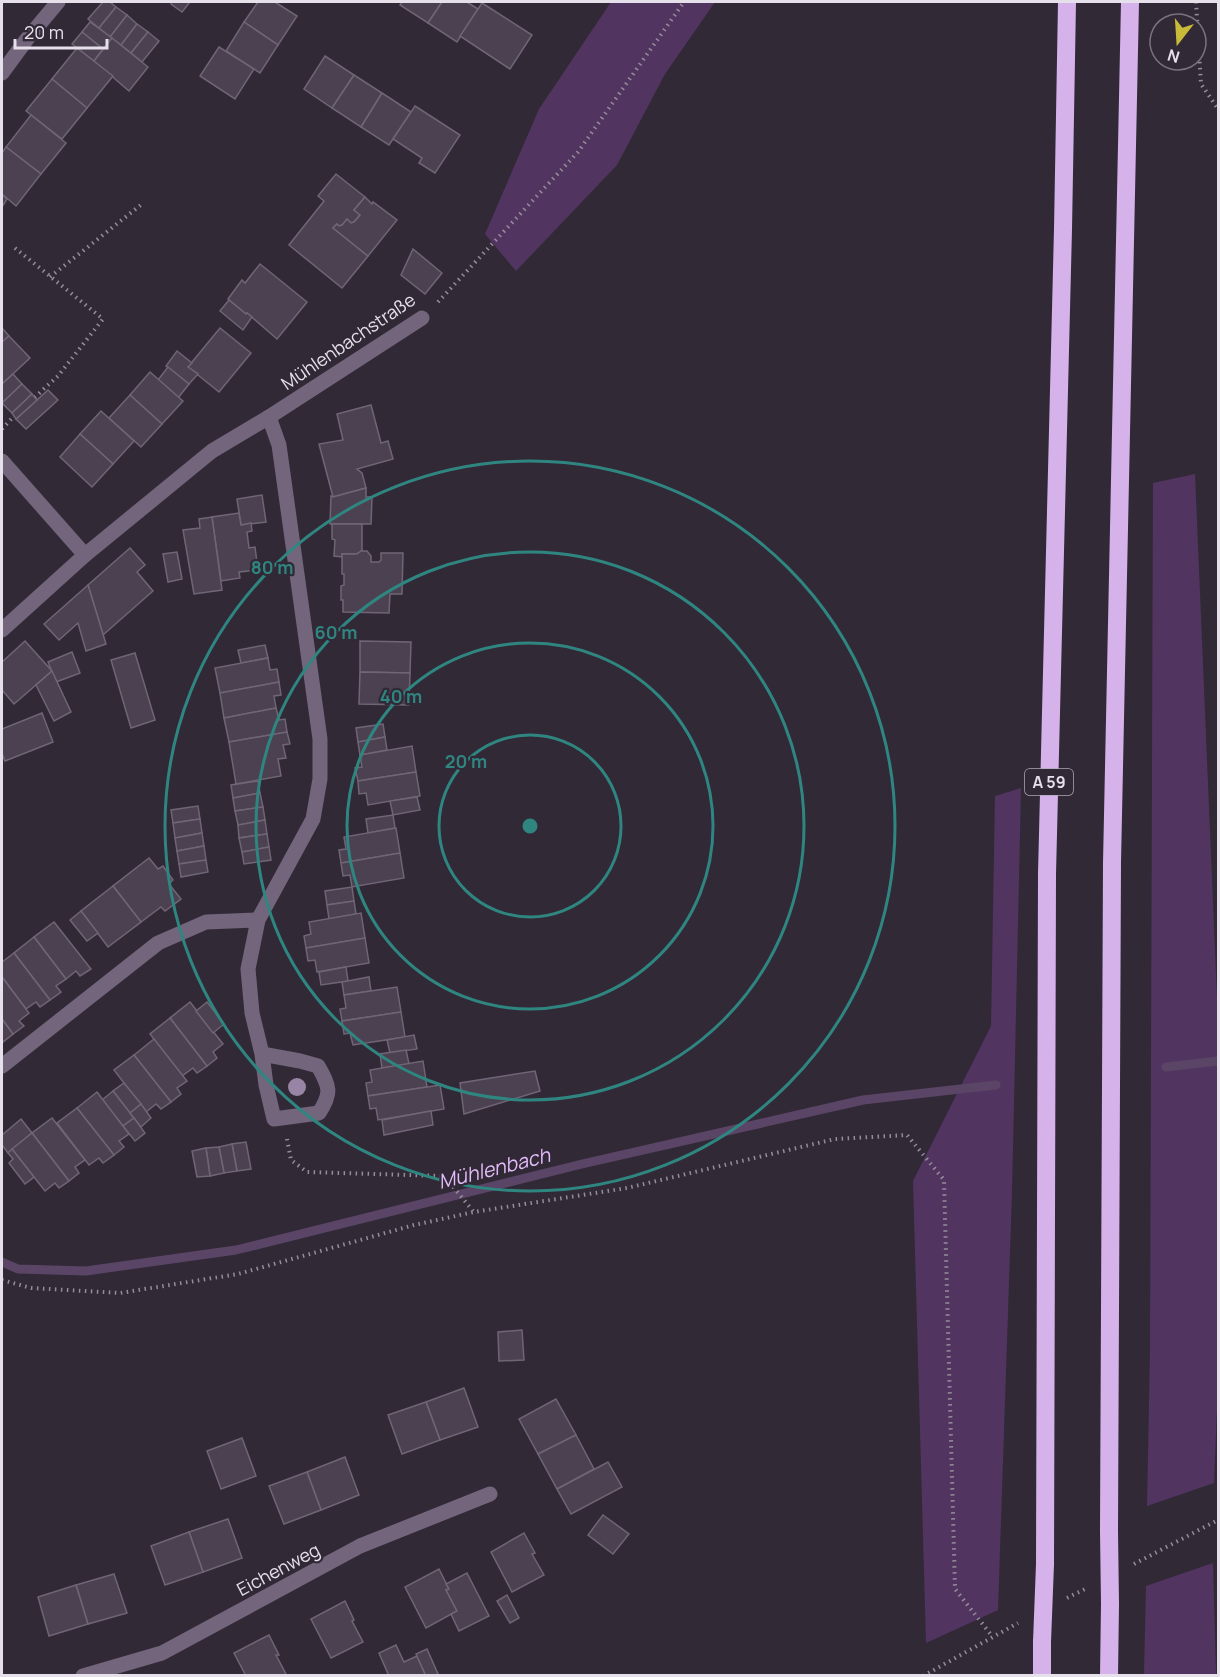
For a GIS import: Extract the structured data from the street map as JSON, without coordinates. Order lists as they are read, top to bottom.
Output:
{
  "streets": {
    "highway": ["A 59"],
    "street": ["Mühlenbachstraße", "Eichenweg"]
  },
  "water": ["Mühlenbach"],
  "scale_bar": "20 m",
  "north": "bottom",
  "rings": [
    "80 m",
    "60 m",
    "40 m",
    "20 m"
  ]
}
